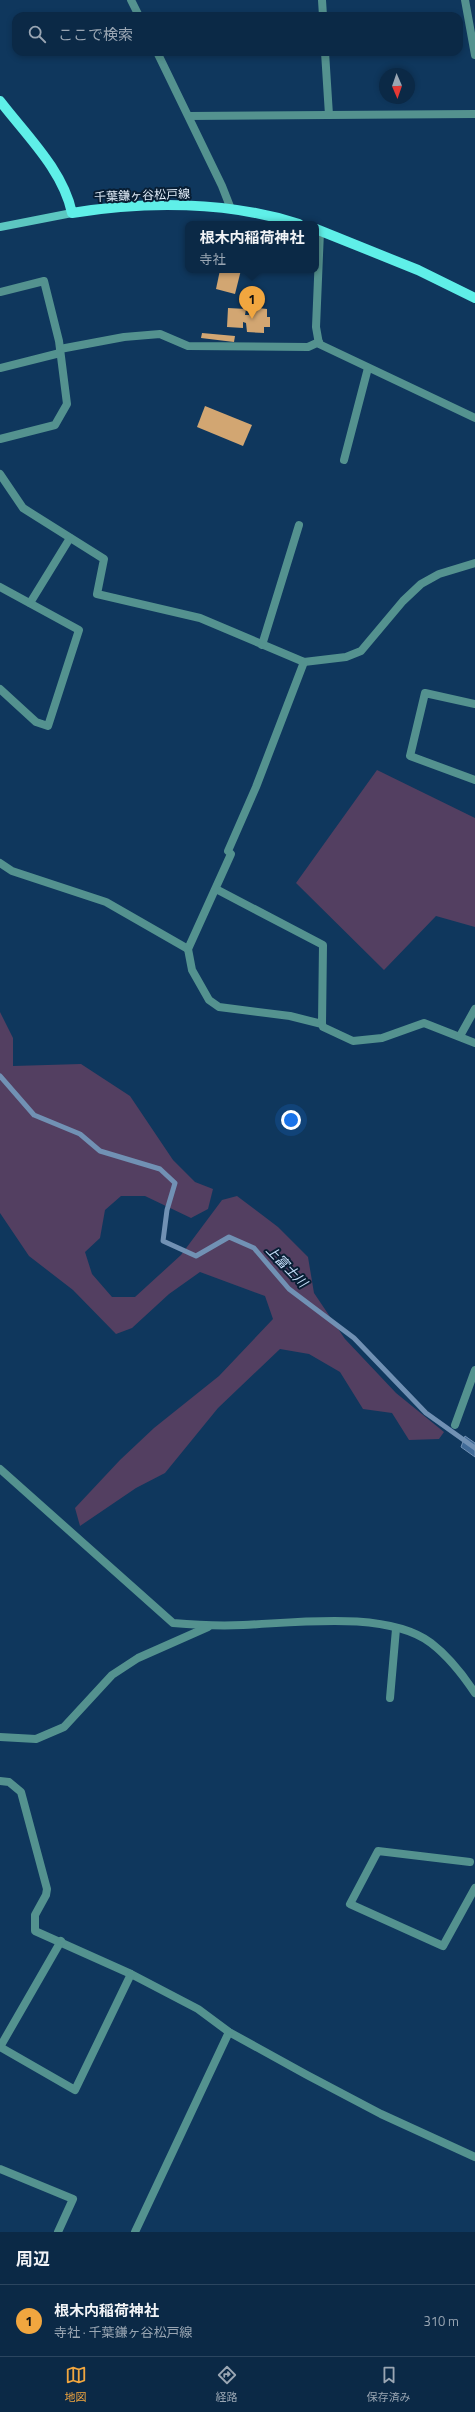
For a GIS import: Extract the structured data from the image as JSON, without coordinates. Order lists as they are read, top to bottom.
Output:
{
  "streets": {
    "main road": ["千葉鎌ヶ谷松戸線"]
  },
  "water": ["上富士川"],
  "north": "bottom",
  "page": {
    "search": "ここで検索",
    "popup": ["根木内稲荷神社", "寺社"],
    "pins": "1",
    "heading": "周辺",
    "list": [
      {
        "mark": "1",
        "name": "根木内稲荷神社",
        "note": "寺社 · 千葉鎌ヶ谷松戸線",
        "value": "310 m"
      }
    ],
    "nav": ["地図", "経路", "保存済み"]
  }
}
